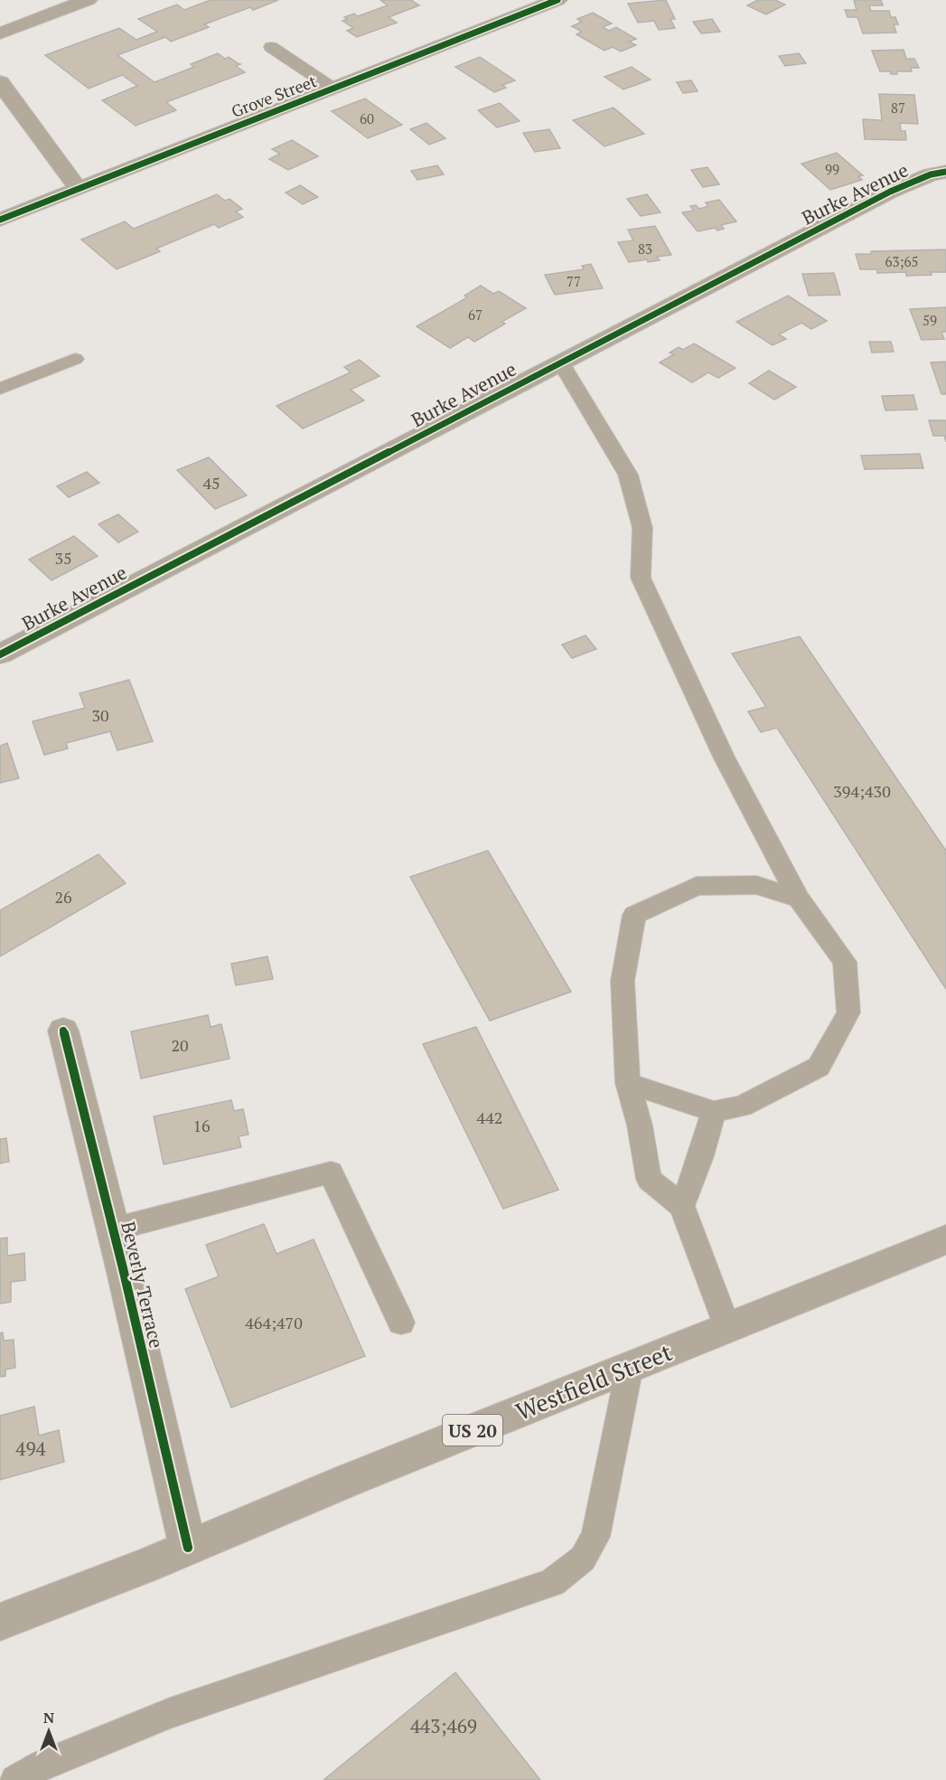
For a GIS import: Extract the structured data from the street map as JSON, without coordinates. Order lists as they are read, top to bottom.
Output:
{
  "streets": {
    "main road": ["Westfield Street", "US 20"],
    "street": ["Grove Street", "Burke Avenue", "Beverly Terrace"]
  },
  "crossings": [
    ["Beverly Terrace", "Westfield Street"]
  ],
  "house_numbers": [
    "87",
    "60",
    "99",
    "83",
    "63;65",
    "77",
    "67",
    "59",
    "45",
    "35",
    "30",
    "394;430",
    "26",
    "20",
    "442",
    "16",
    "464;470",
    "494",
    "443;469"
  ],
  "north": "top"
}
